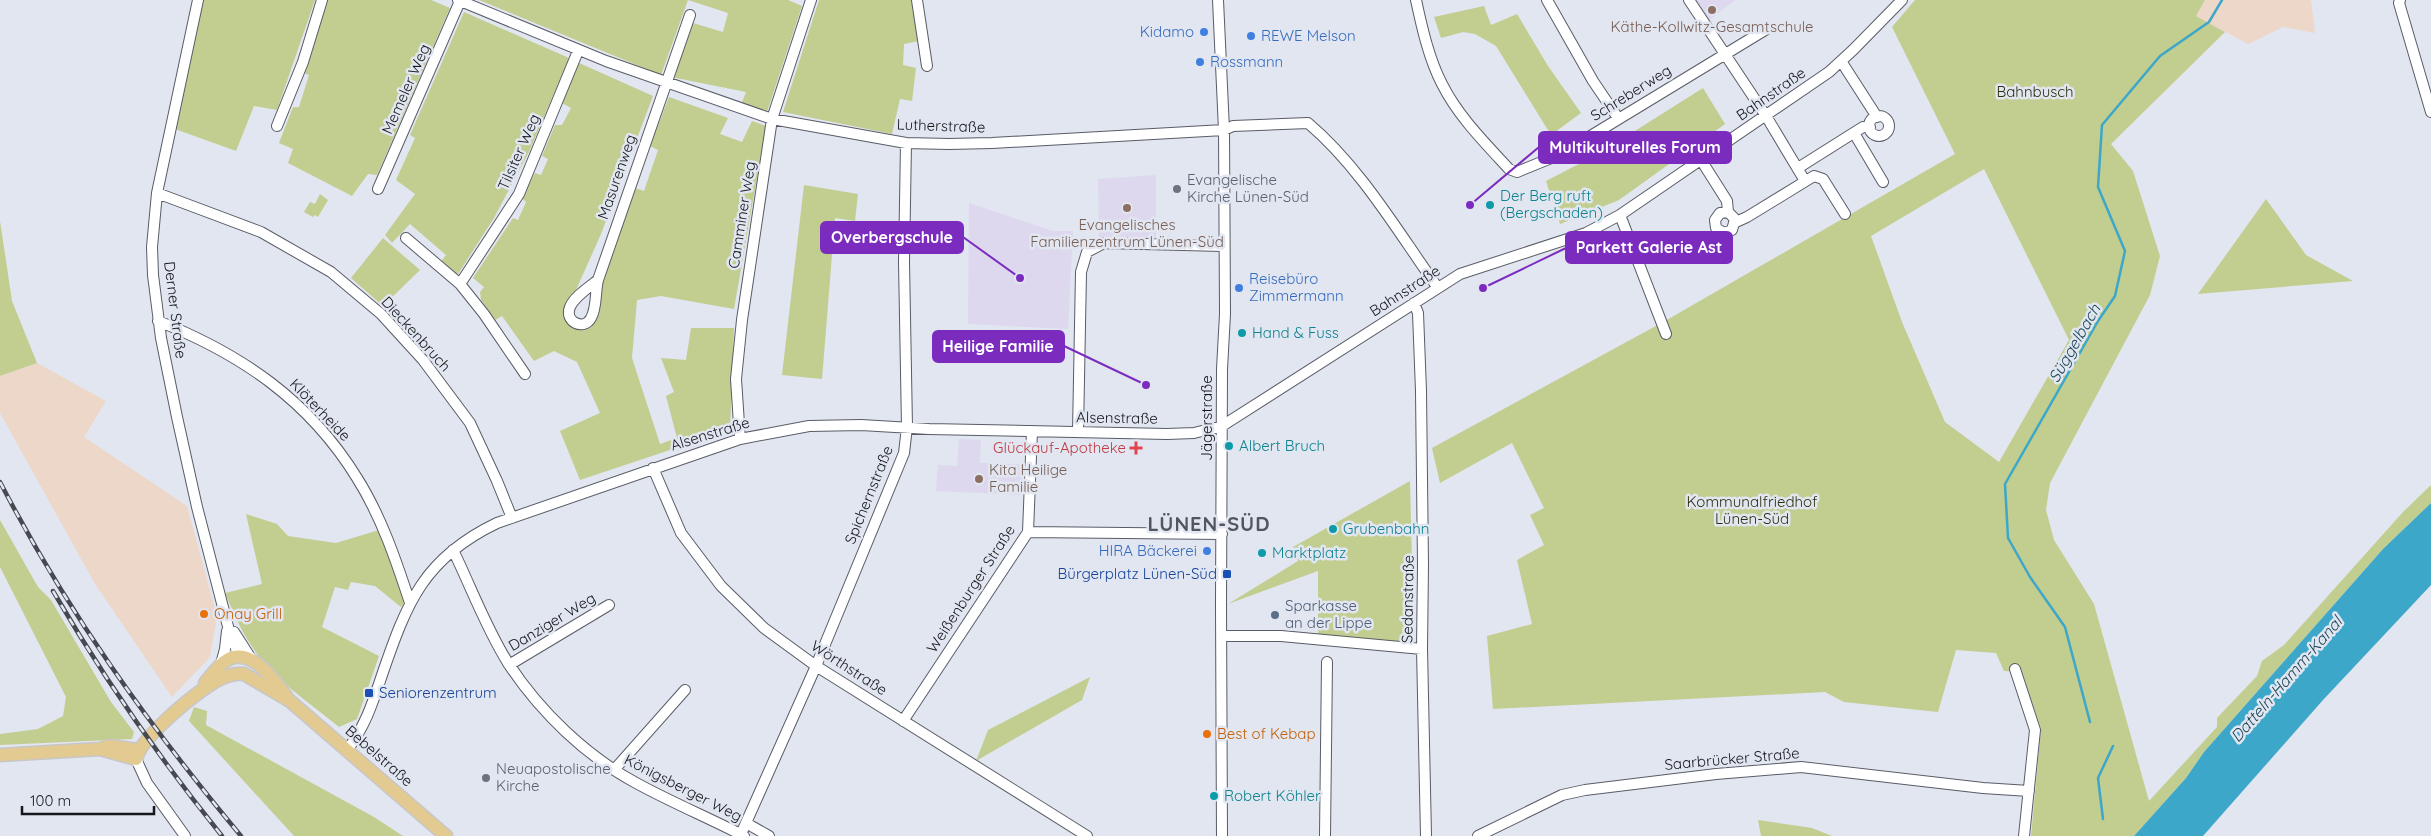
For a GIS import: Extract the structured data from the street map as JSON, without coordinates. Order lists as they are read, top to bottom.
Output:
{
  "streets": {
    "main road": ["Bebelstraße"],
    "street": [
      "Memeler Weg",
      "Schreberweg",
      "Bahnstraße",
      "Lutherstraße",
      "Tilsiter Weg",
      "Masurenweg",
      "Camminer Weg",
      "Derner Straße",
      "Dieckenbruch",
      "Klöterheide",
      "Alsenstraße",
      "Jägerstraße",
      "Spichernstraße",
      "Weißenburger Straße",
      "Sedanstraße",
      "Danziger Weg",
      "Wörthstraße",
      "Saarbrücker Straße",
      "Königsberger Weg"
    ]
  },
  "crossings": [
    ["Memeler Weg", "Lutherstraße"],
    ["Bahnstraße", "Lutherstraße"],
    ["Bahnstraße", "Alsenstraße"],
    ["Bahnstraße", "Jägerstraße"],
    ["Bahnstraße", "Sedanstraße"],
    ["Lutherstraße", "Tilsiter Weg"],
    ["Lutherstraße", "Masurenweg"],
    ["Lutherstraße", "Camminer Weg"],
    ["Lutherstraße", "Jägerstraße"],
    ["Lutherstraße", "Spichernstraße"],
    ["Camminer Weg", "Alsenstraße"],
    ["Derner Straße", "Dieckenbruch"],
    ["Derner Straße", "Klöterheide"],
    ["Derner Straße", "Bebelstraße"],
    ["Dieckenbruch", "Alsenstraße"],
    ["Klöterheide", "Alsenstraße"],
    ["Alsenstraße", "Jägerstraße"],
    ["Alsenstraße", "Spichernstraße"],
    ["Alsenstraße", "Weißenburger Straße"],
    ["Alsenstraße", "Wörthstraße"],
    ["Alsenstraße", "Bebelstraße"],
    ["Alsenstraße", "Königsberger Weg"],
    ["Spichernstraße", "Wörthstraße"],
    ["Spichernstraße", "Königsberger Weg"],
    ["Weißenburger Straße", "Wörthstraße"],
    ["Danziger Weg", "Königsberger Weg"]
  ],
  "districts": ["LÜNEN-SÜD"],
  "water": ["Süggelbach", "Datteln-Hamm-Kanal"],
  "parks": ["Bahnbusch", "Kommunalfriedhof Lünen-Süd"],
  "places": {
    "other": [
      "Käthe-Kollwitz-Gesamtschule",
      "Kidamo",
      "REWE Melson",
      "Rossmann",
      "Evangelische Kirche Lünen-Süd",
      "Multikulturelles Forum",
      "Der Berg ruft (Bergschaden)",
      "Evangelisches Familienzentrum Lünen-Süd",
      "Overbergschule",
      "Reisebüro Zimmermann",
      "Parkett Galerie Ast",
      "Hand & Fuss",
      "Heilige Familie",
      "Albert Bruch",
      "Kita Heilige Familie",
      "Grubenbahn",
      "HIRA Bäckerei",
      "Marktplatz",
      "Onay Grill",
      "Sparkasse an der Lippe",
      "Best of Kebap",
      "Neuapostolische Kirche",
      "Robert Köhler"
    ],
    "health": ["Glückauf-Apotheke"],
    "transit": ["Bürgerplatz Lünen-Süd", "Seniorenzentrum"]
  },
  "scale_bar": "100 m"
}
